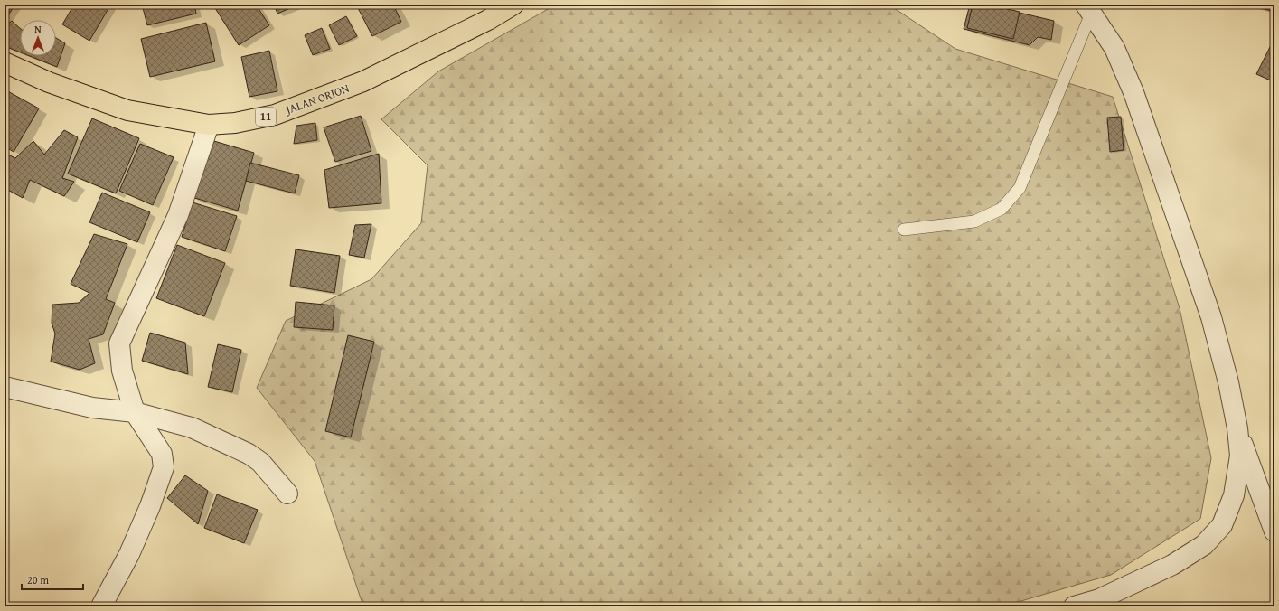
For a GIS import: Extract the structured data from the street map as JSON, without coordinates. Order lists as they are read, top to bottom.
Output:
{
  "streets": {
    "highway": ["JALAN ORION", "11"]
  },
  "scale_bar": "20 m",
  "north": "top"
}
